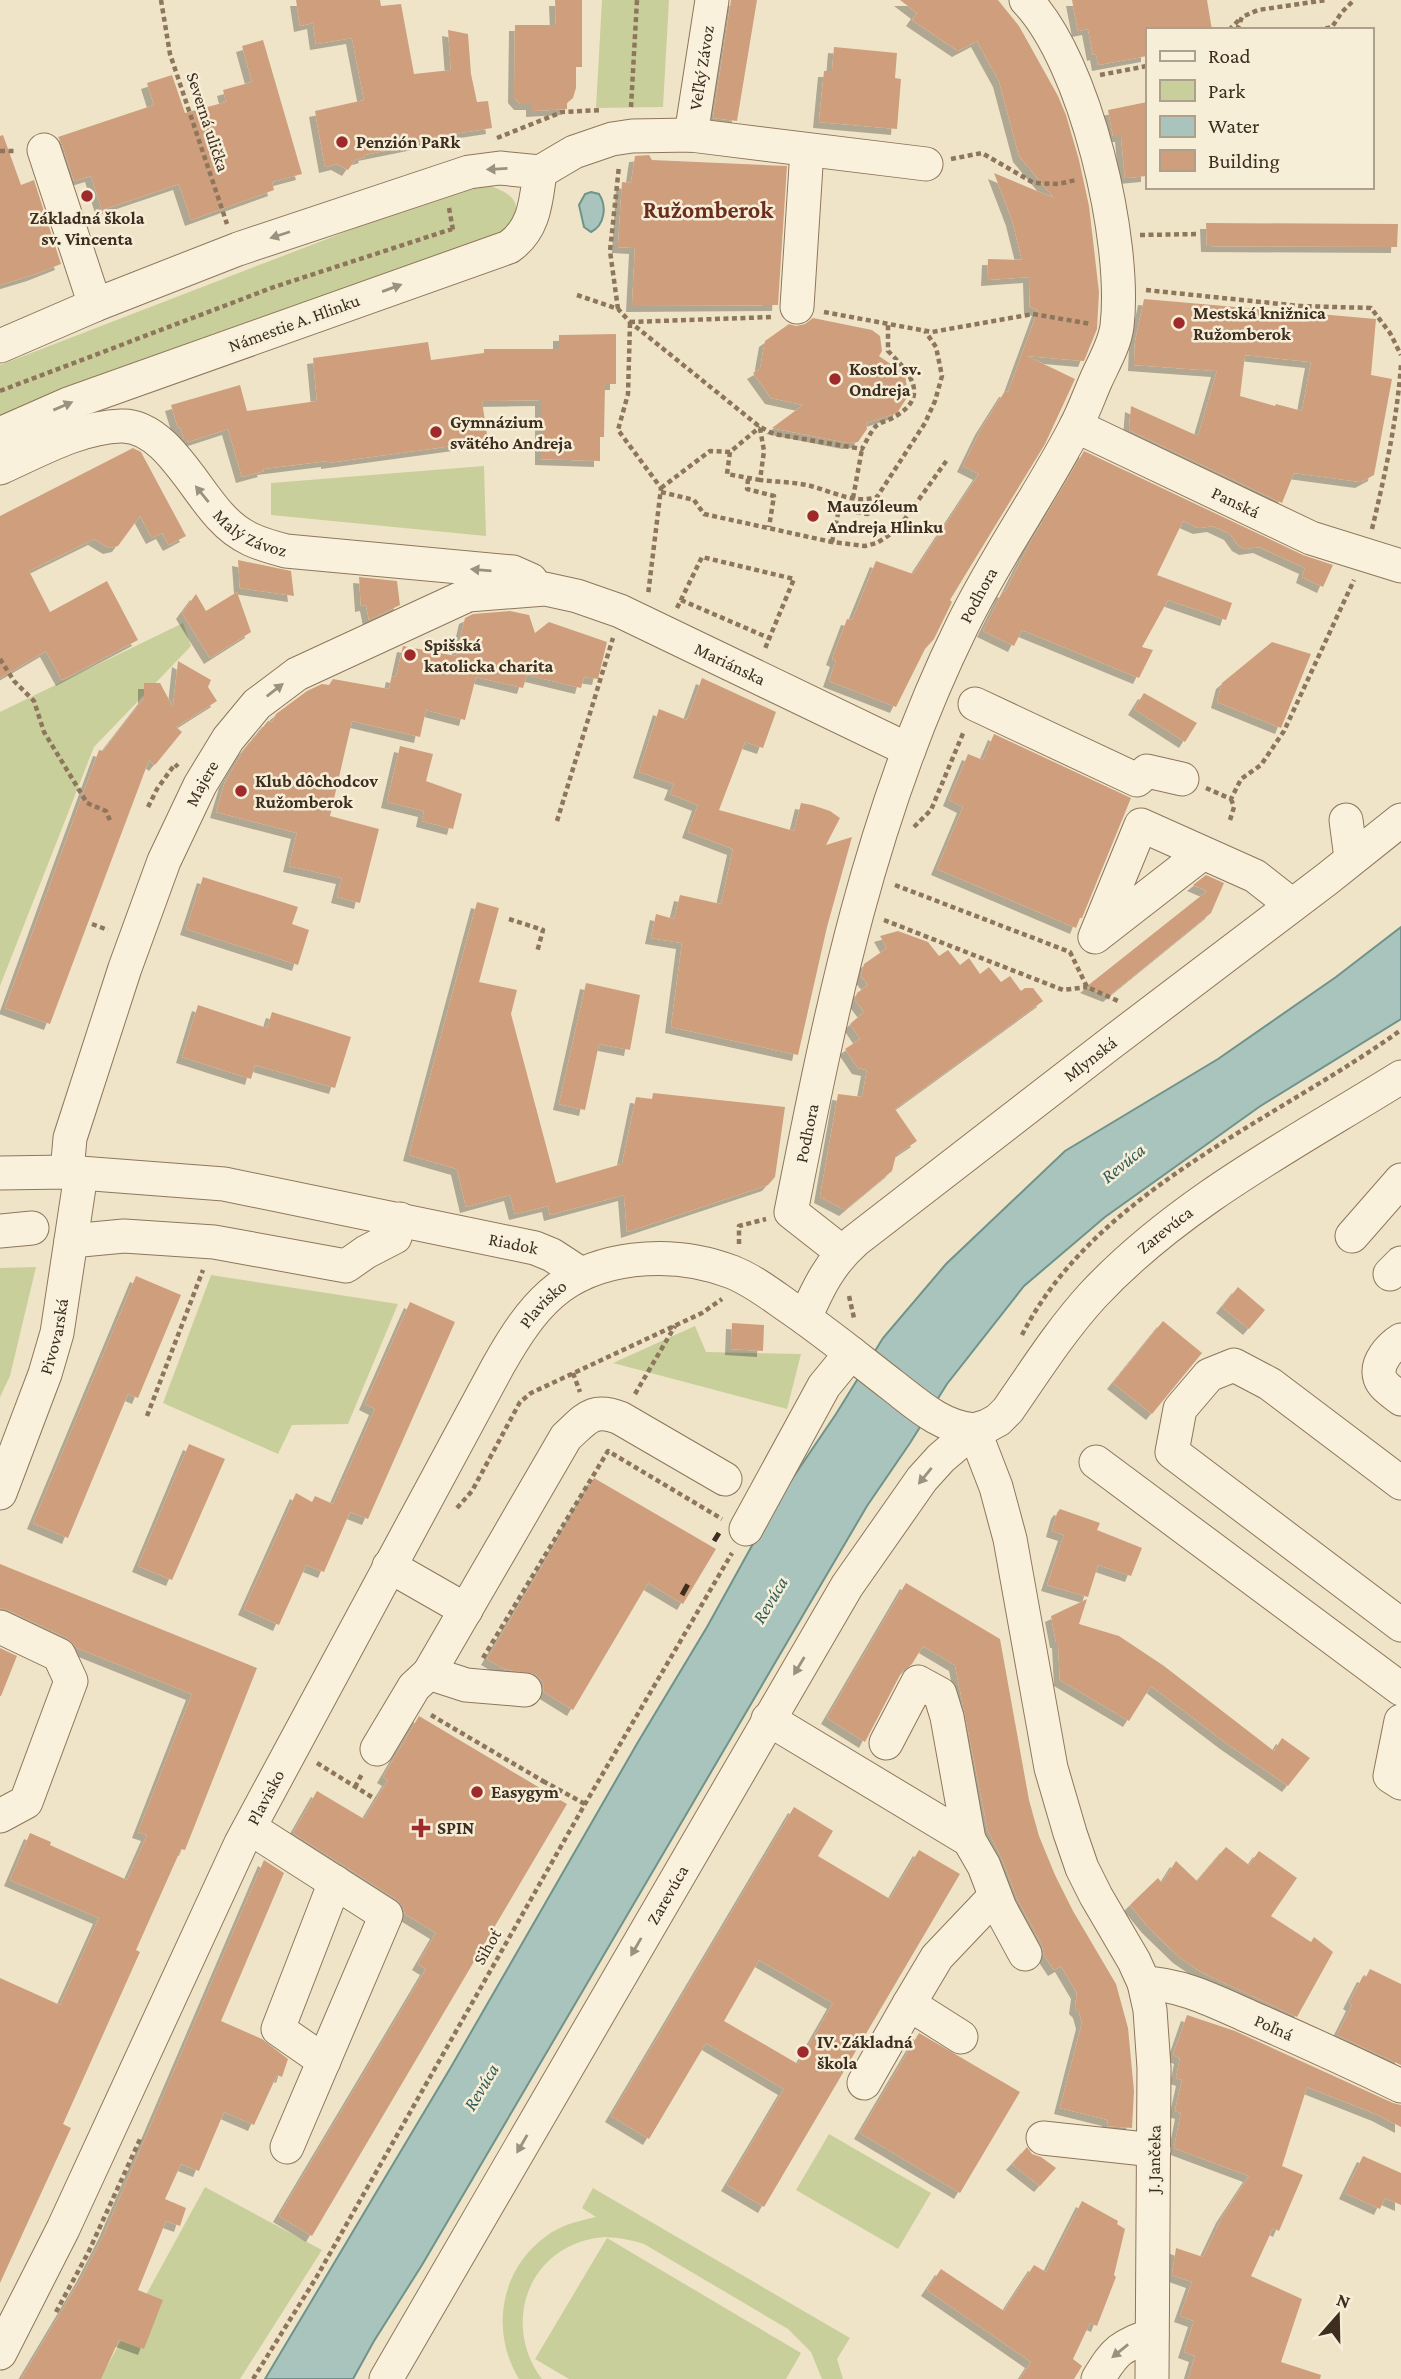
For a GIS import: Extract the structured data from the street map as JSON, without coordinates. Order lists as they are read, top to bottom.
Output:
{
  "streets": {
    "street": [
      "Veľký Závoz",
      "Námestie A. Hlinku",
      "Panská",
      "Malý Závoz",
      "Podhora",
      "Mariánska",
      "Majere",
      "Mlynská",
      "Zarevúca",
      "Riadok",
      "Plavisko",
      "Pivovarská",
      "Poľná",
      "J. Jančeka"
    ],
    "path": ["Severná ulička", "Sihoť"]
  },
  "crossings": [
    ["Panská", "Podhora"],
    ["Malý Závoz", "Mariánska"],
    ["Malý Závoz", "Majere"],
    ["Podhora", "Mariánska"],
    ["Mariánska", "Majere"],
    ["Majere", "Riadok"],
    ["Majere", "Pivovarská"],
    ["Riadok", "Plavisko"],
    ["Riadok", "Pivovarská"],
    ["Poľná", "J. Jančeka"]
  ],
  "one_way": ["Malý Závoz", "Majere"],
  "districts": ["Ružomberok"],
  "water": ["Revúca"],
  "places": {
    "other": [
      "Penzión PaRk",
      "Základná škola sv. Vincenta",
      "Mestská knižnica Ružomberok",
      "Kostol sv. Ondreja",
      "Gymnázium svätého Andreja",
      "Mauzóleum Andreja Hlinku",
      "Spišská katolicka charita",
      "Klub dôchodcov Ružomberok",
      "Easygym",
      "IV. Základná škola"
    ],
    "health": ["SPIN"]
  },
  "legend": [
    "Road",
    "Park",
    "Water",
    "Building"
  ],
  "north": "top"
}
